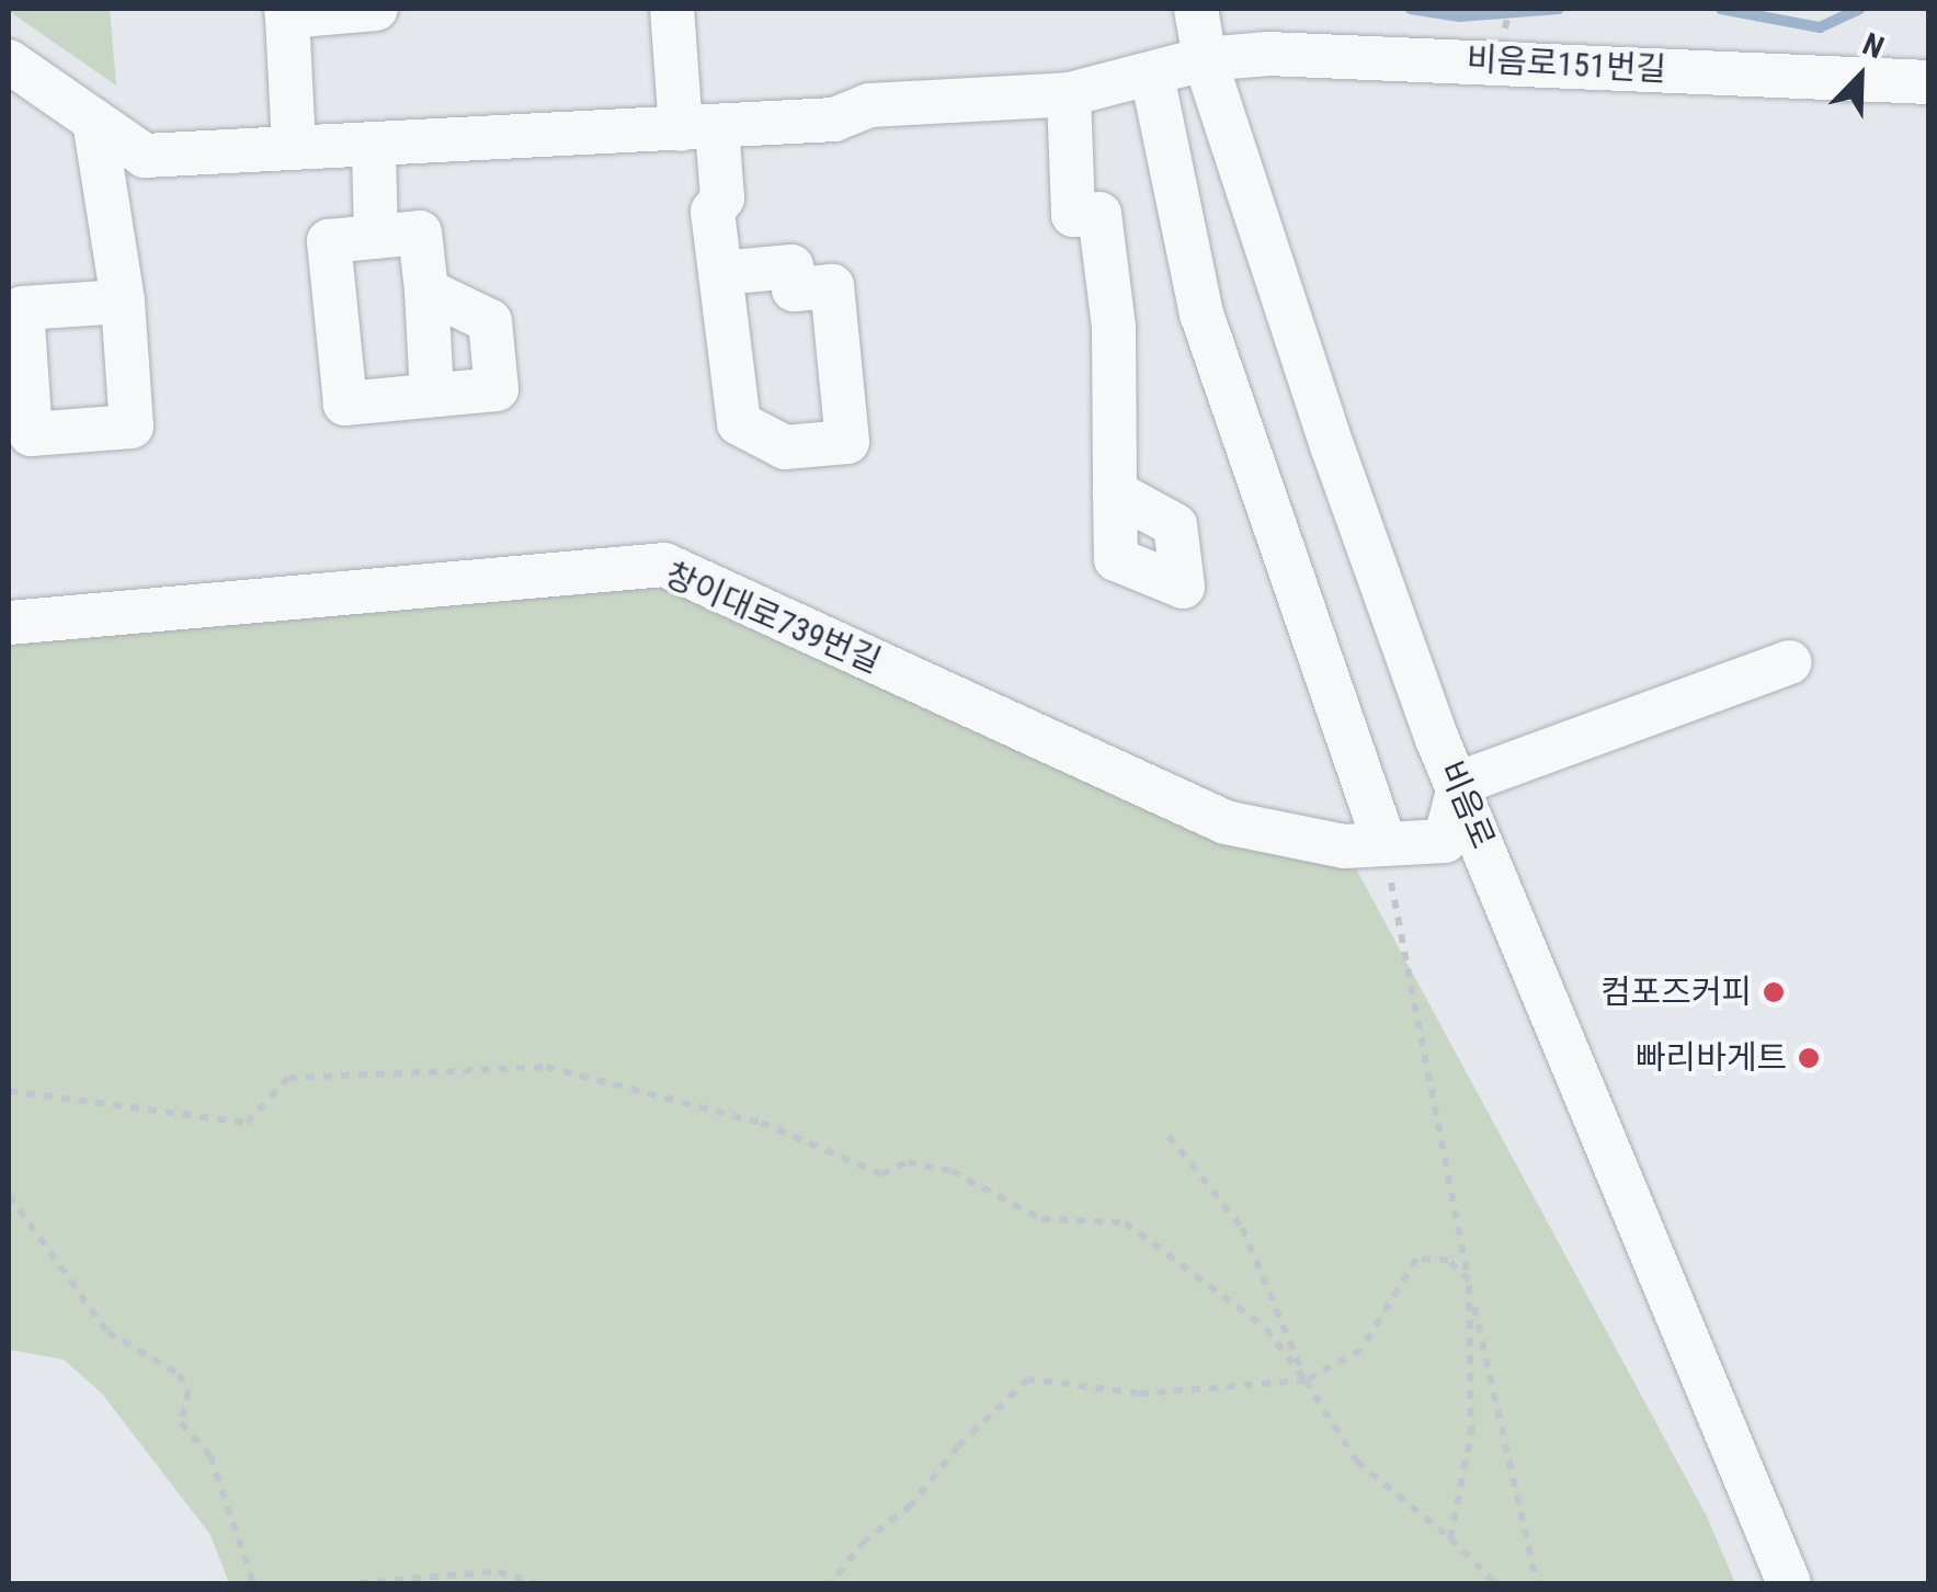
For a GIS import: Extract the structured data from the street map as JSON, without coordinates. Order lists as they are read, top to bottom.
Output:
{
  "streets": {
    "street": ["비음로151번길", "창이대로739번길", "비음로"]
  },
  "crossings": [
    ["비음로151번길", "비음로"],
    ["창이대로739번길", "비음로"]
  ],
  "places": ["컴포즈커피", "빠리바게트"],
  "north": "top right"
}
